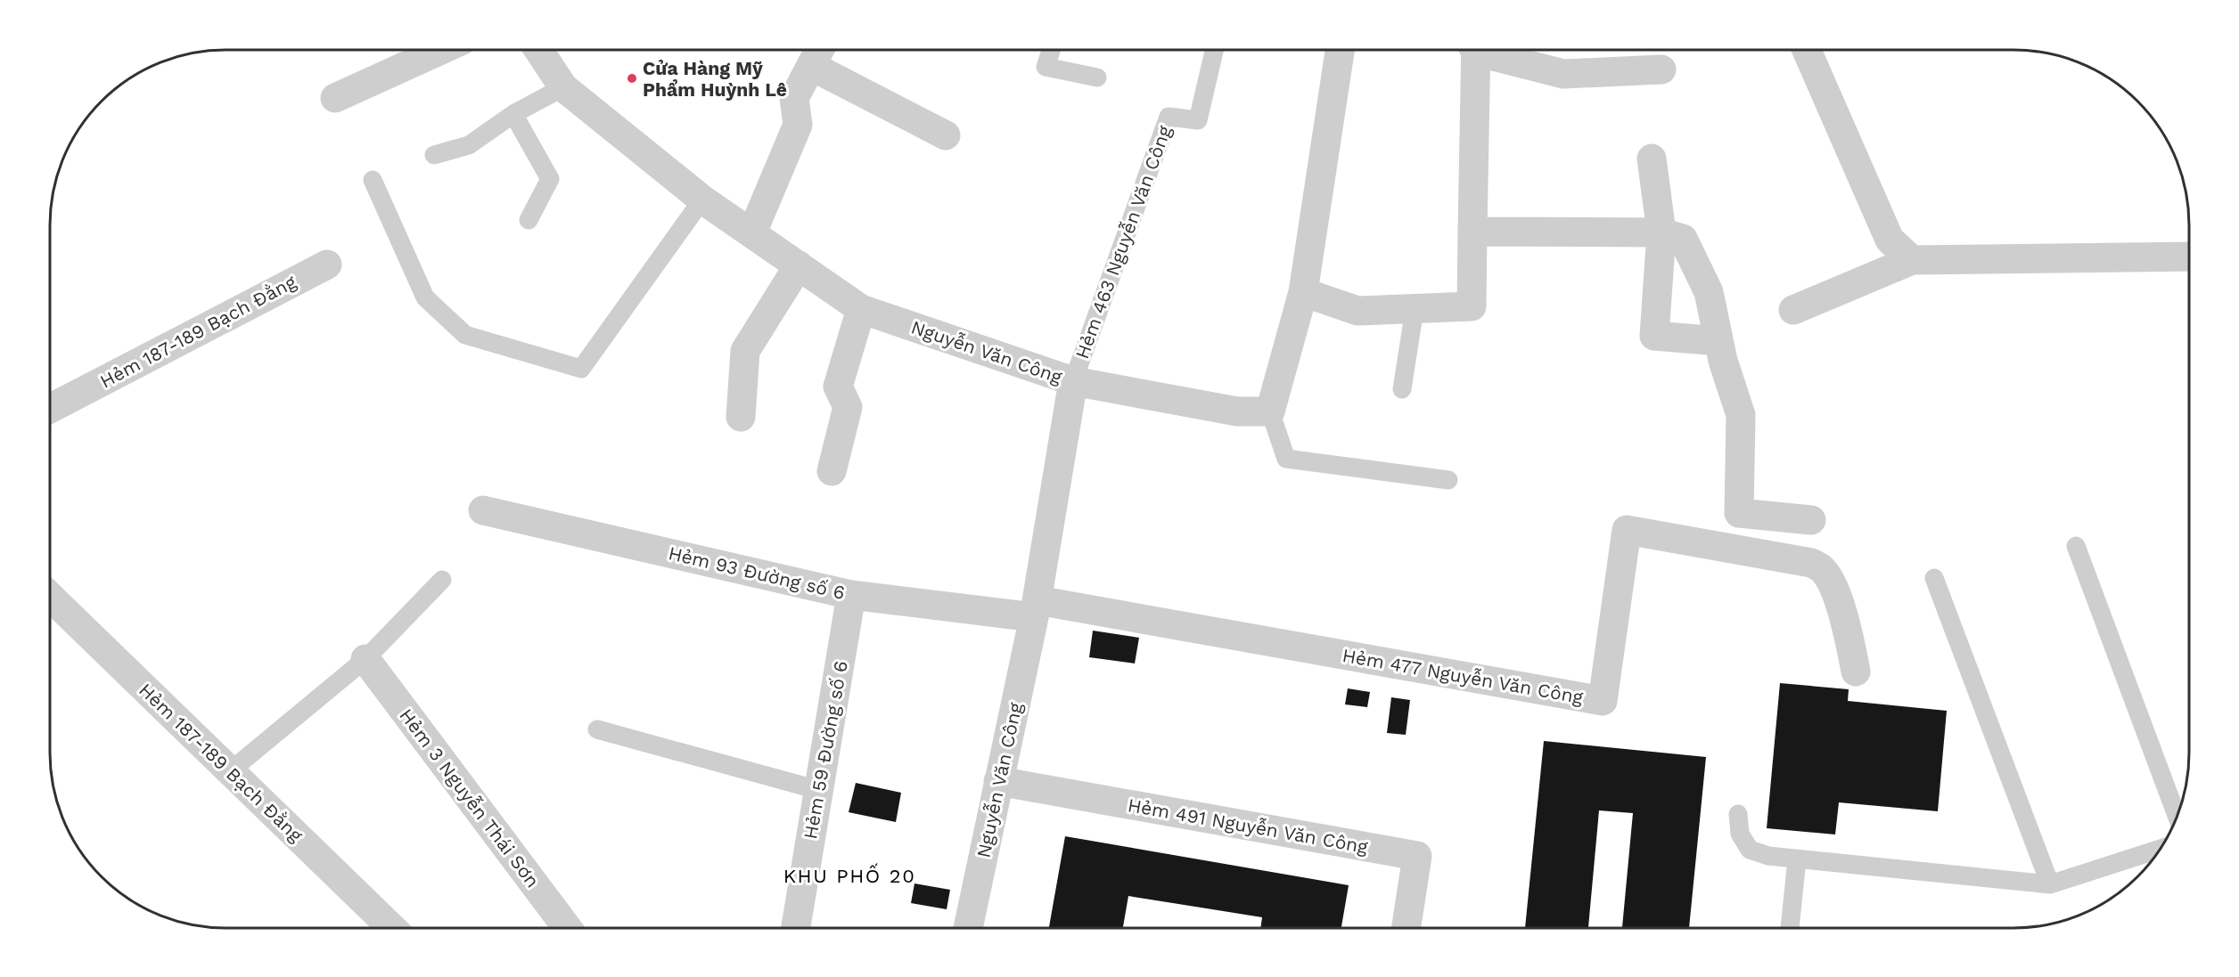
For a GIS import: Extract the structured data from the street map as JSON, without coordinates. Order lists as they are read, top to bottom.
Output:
{
  "streets": {
    "street": [
      "Hẻm 187-189 Bạch Đằng",
      "Nguyễn Văn Công",
      "Hẻm 93 Đường số 6",
      "Hẻm 477 Nguyễn Văn Công",
      "Hẻm 59 Đường số 6",
      "Hẻm 3 Nguyễn Thái Sơn",
      "Hẻm 491 Nguyễn Văn Công"
    ],
    "lane": ["Hẻm 463 Nguyễn Văn Công"]
  },
  "crossings": [
    ["Hẻm 463 Nguyễn Văn Công", "Nguyễn Văn Công"],
    ["Nguyễn Văn Công", "Hẻm 93 Đường số 6"],
    ["Nguyễn Văn Công", "Hẻm 477 Nguyễn Văn Công"],
    ["Nguyễn Văn Công", "Hẻm 491 Nguyễn Văn Công"],
    ["Hẻm 93 Đường số 6", "Hẻm 477 Nguyễn Văn Công"],
    ["Hẻm 93 Đường số 6", "Hẻm 59 Đường số 6"]
  ],
  "districts": ["KHU PHỐ 20"],
  "places": ["Cửa Hàng Mỹ Phẩm Huỳnh Lê"]
}
